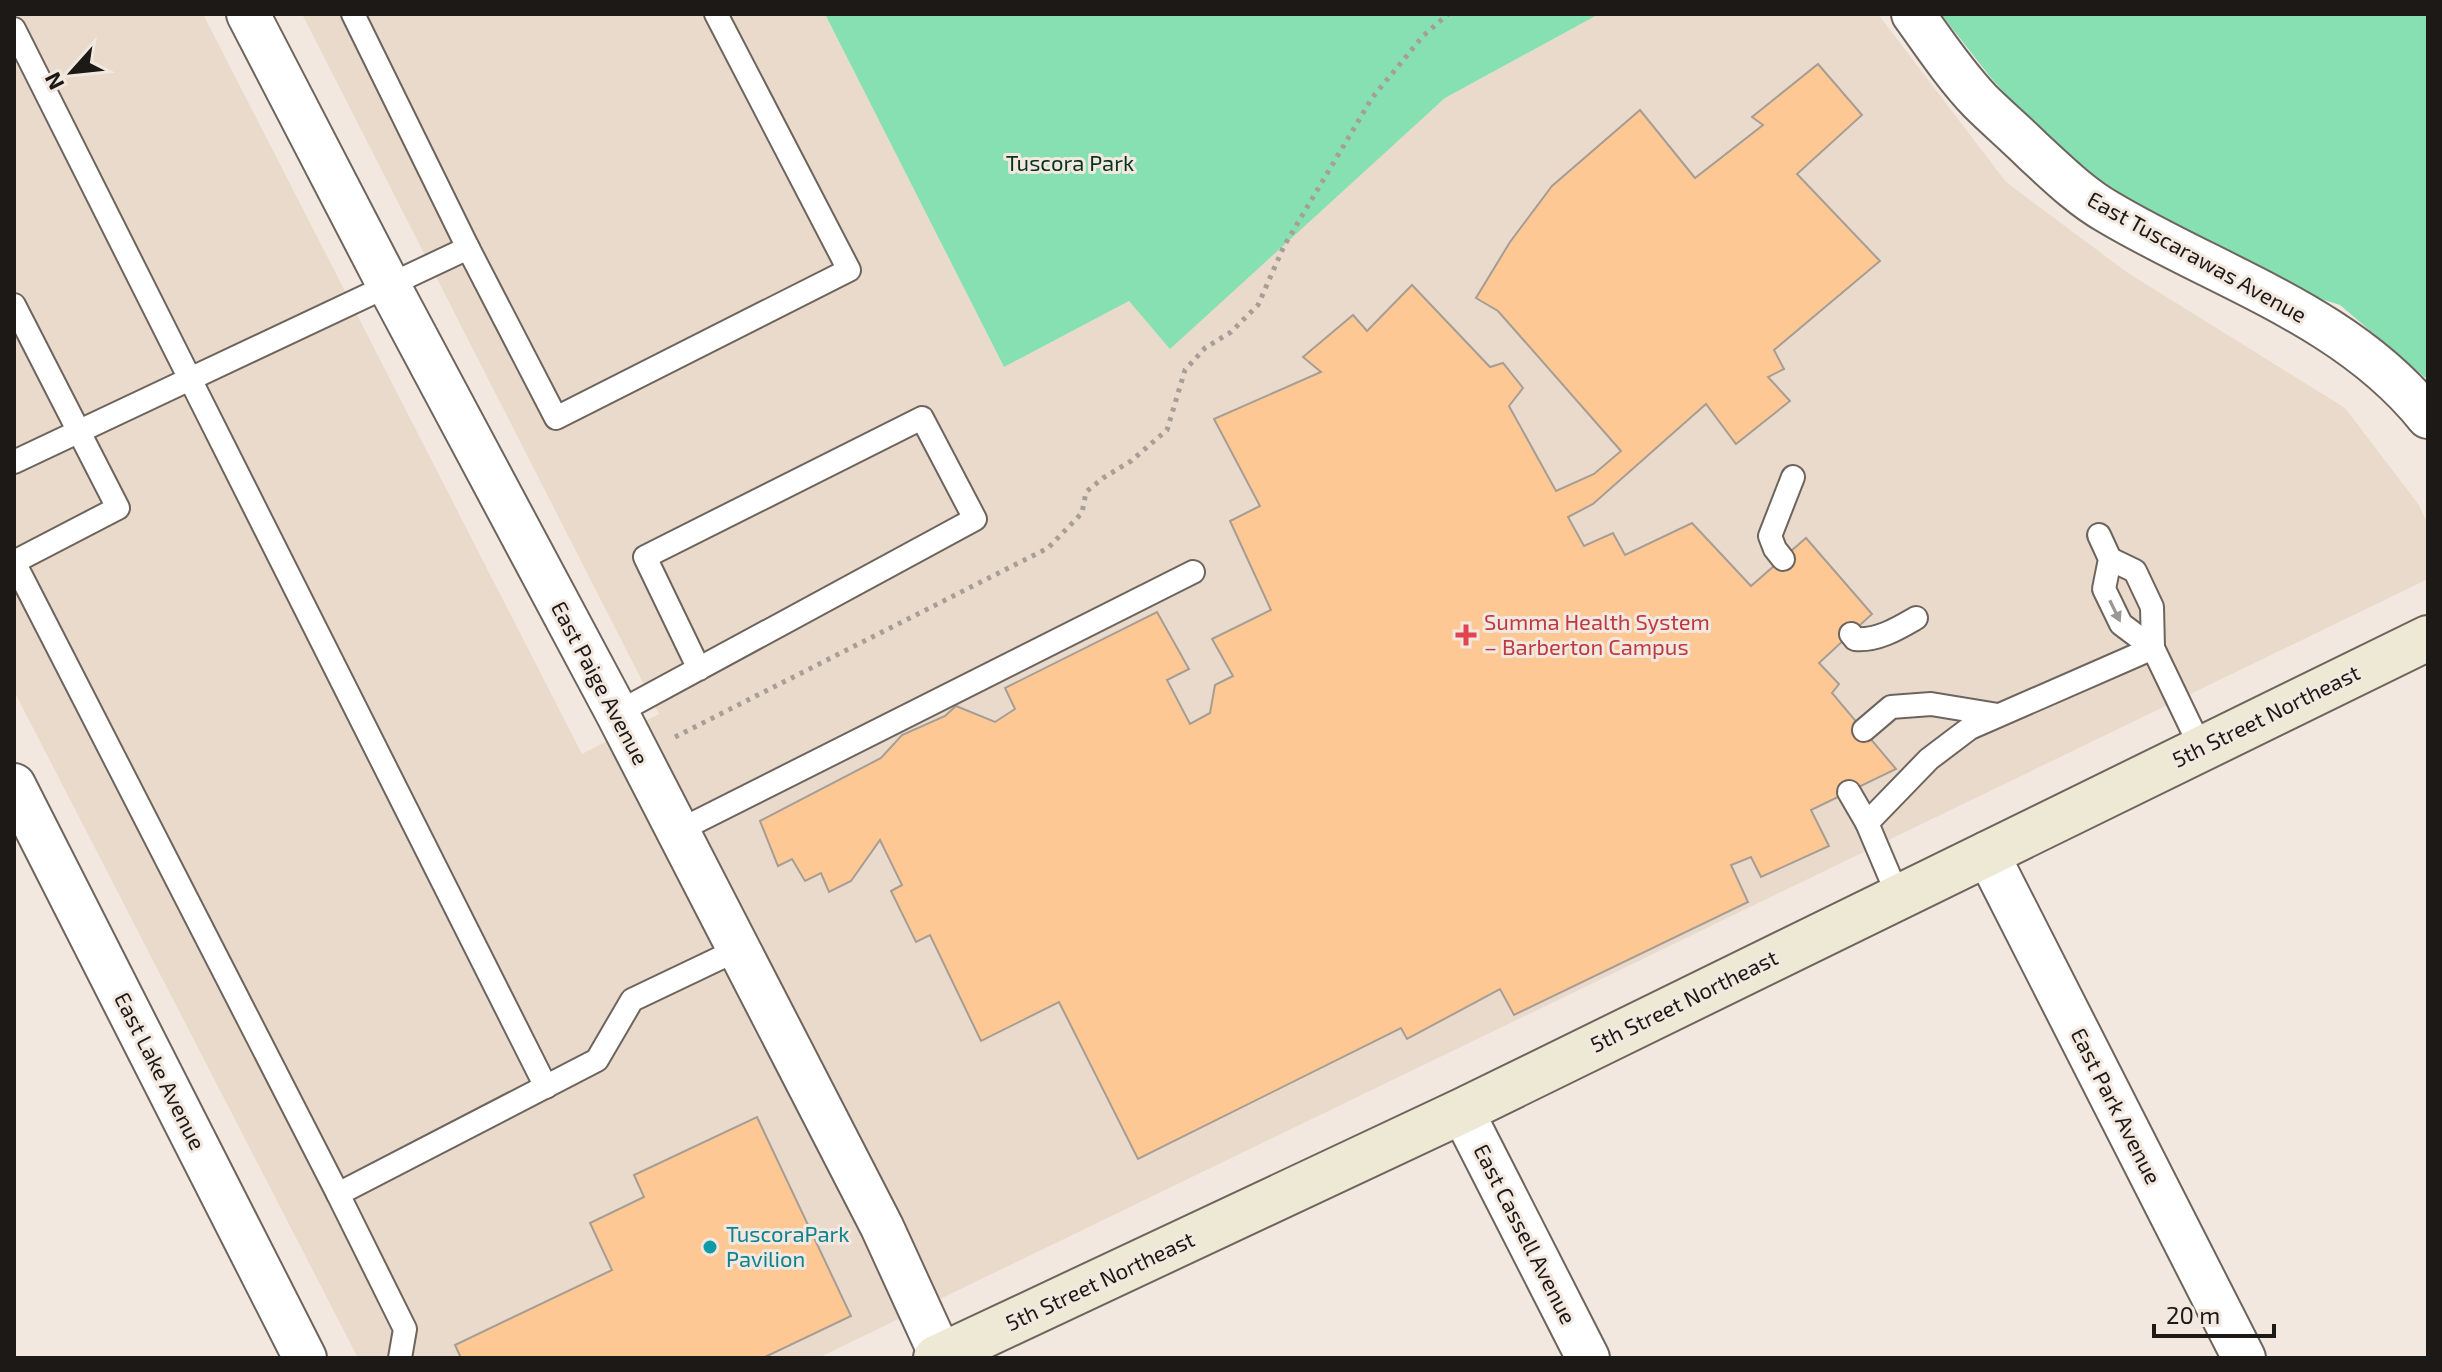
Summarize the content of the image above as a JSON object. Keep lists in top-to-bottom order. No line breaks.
{"streets":{"main road":["5th Street Northeast"],"street":["East Tuscarawas Avenue","East Paige Avenue","East Lake Avenue","East Park Avenue","East Cassell Avenue"]},"crossings":[["East Paige Avenue","5th Street Northeast"],["5th Street Northeast","East Park Avenue"],["5th Street Northeast","East Cassell Avenue"]],"parks":["Tuscora Park"],"places":{"health":["Summa Health System – Barberton Campus"],"other":["TuscoraPark Pavilion"]},"scale_bar":"20 m","north":"bottom left"}
